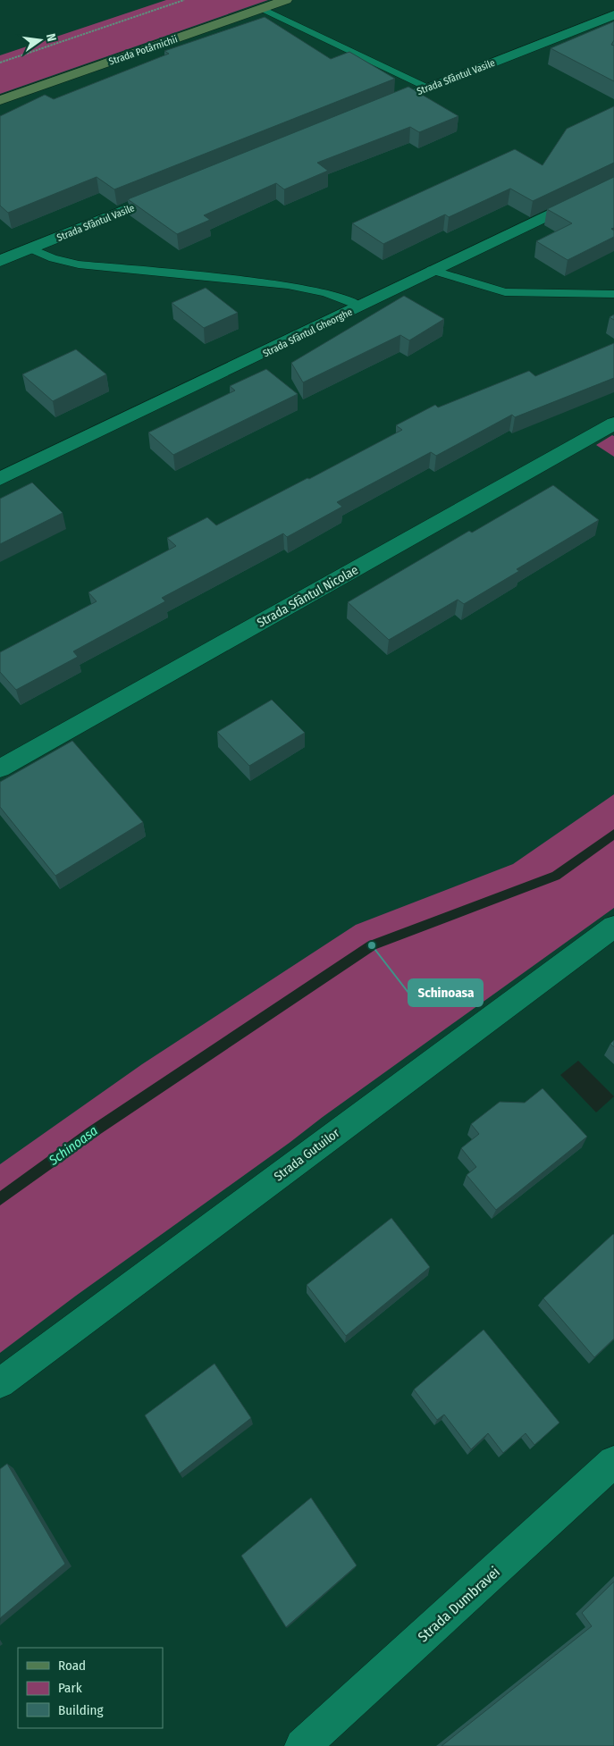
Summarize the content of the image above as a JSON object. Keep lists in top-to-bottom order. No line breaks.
{"streets":{"street":["Strada Potârnichii","Strada Sfântul Vasile","Strada Sfântul Gheorghe","Strada Sfântul Nicolae","Strada Gutuilor","Strada Dumbravei"]},"water":["Schinoasa"],"places":["Schinoasa"],"legend":["Road","Park","Building"],"north":"right"}
